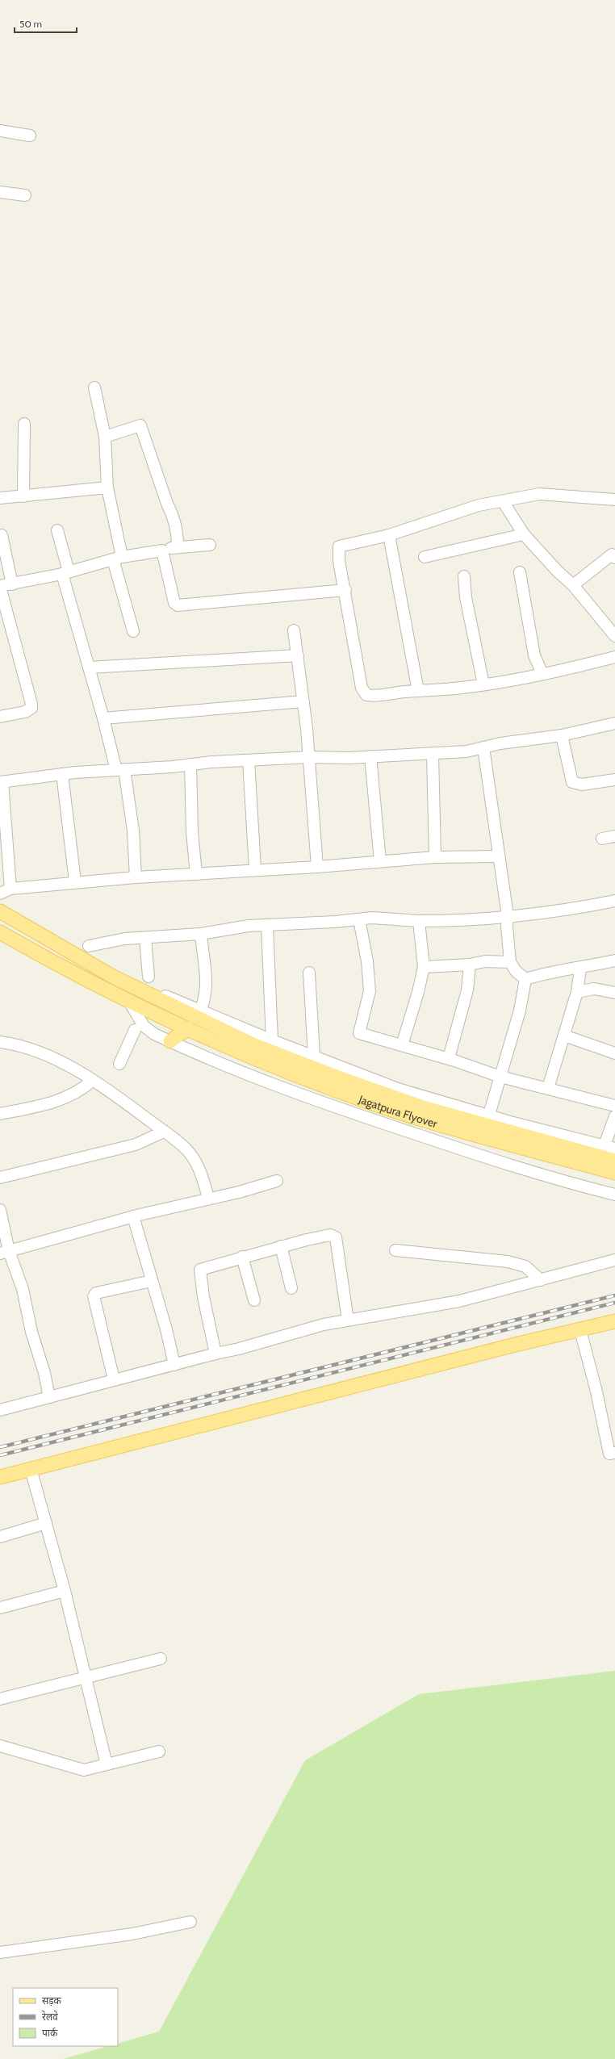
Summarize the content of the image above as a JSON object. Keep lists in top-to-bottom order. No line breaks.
{"streets":{"main road":["Jagatpura Flyover"]},"legend":["सड़क","रेलवे","पार्क"],"scale_bar":"50 m"}
